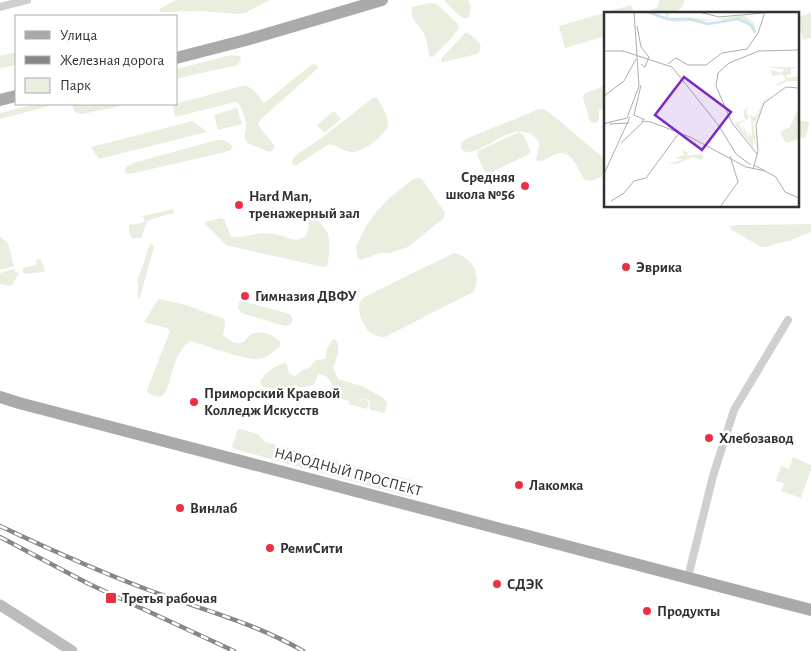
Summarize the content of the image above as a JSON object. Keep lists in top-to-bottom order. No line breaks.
{"streets":{"main road":["НАРОДНЫЙ ПРОСПЕКТ"]},"places":{"other":["Средняя школа №56","Hard Man, тренажерный зал","Эврика","Гимназия ДВФУ","Приморский Краевой Колледж Искусств","Хлебозавод","Лакомка","Винлаб","РемиСити","СДЭК","Продукты"],"transit":["Третья рабочая"]},"legend":["Улица","Железная дорога","Парк"]}
